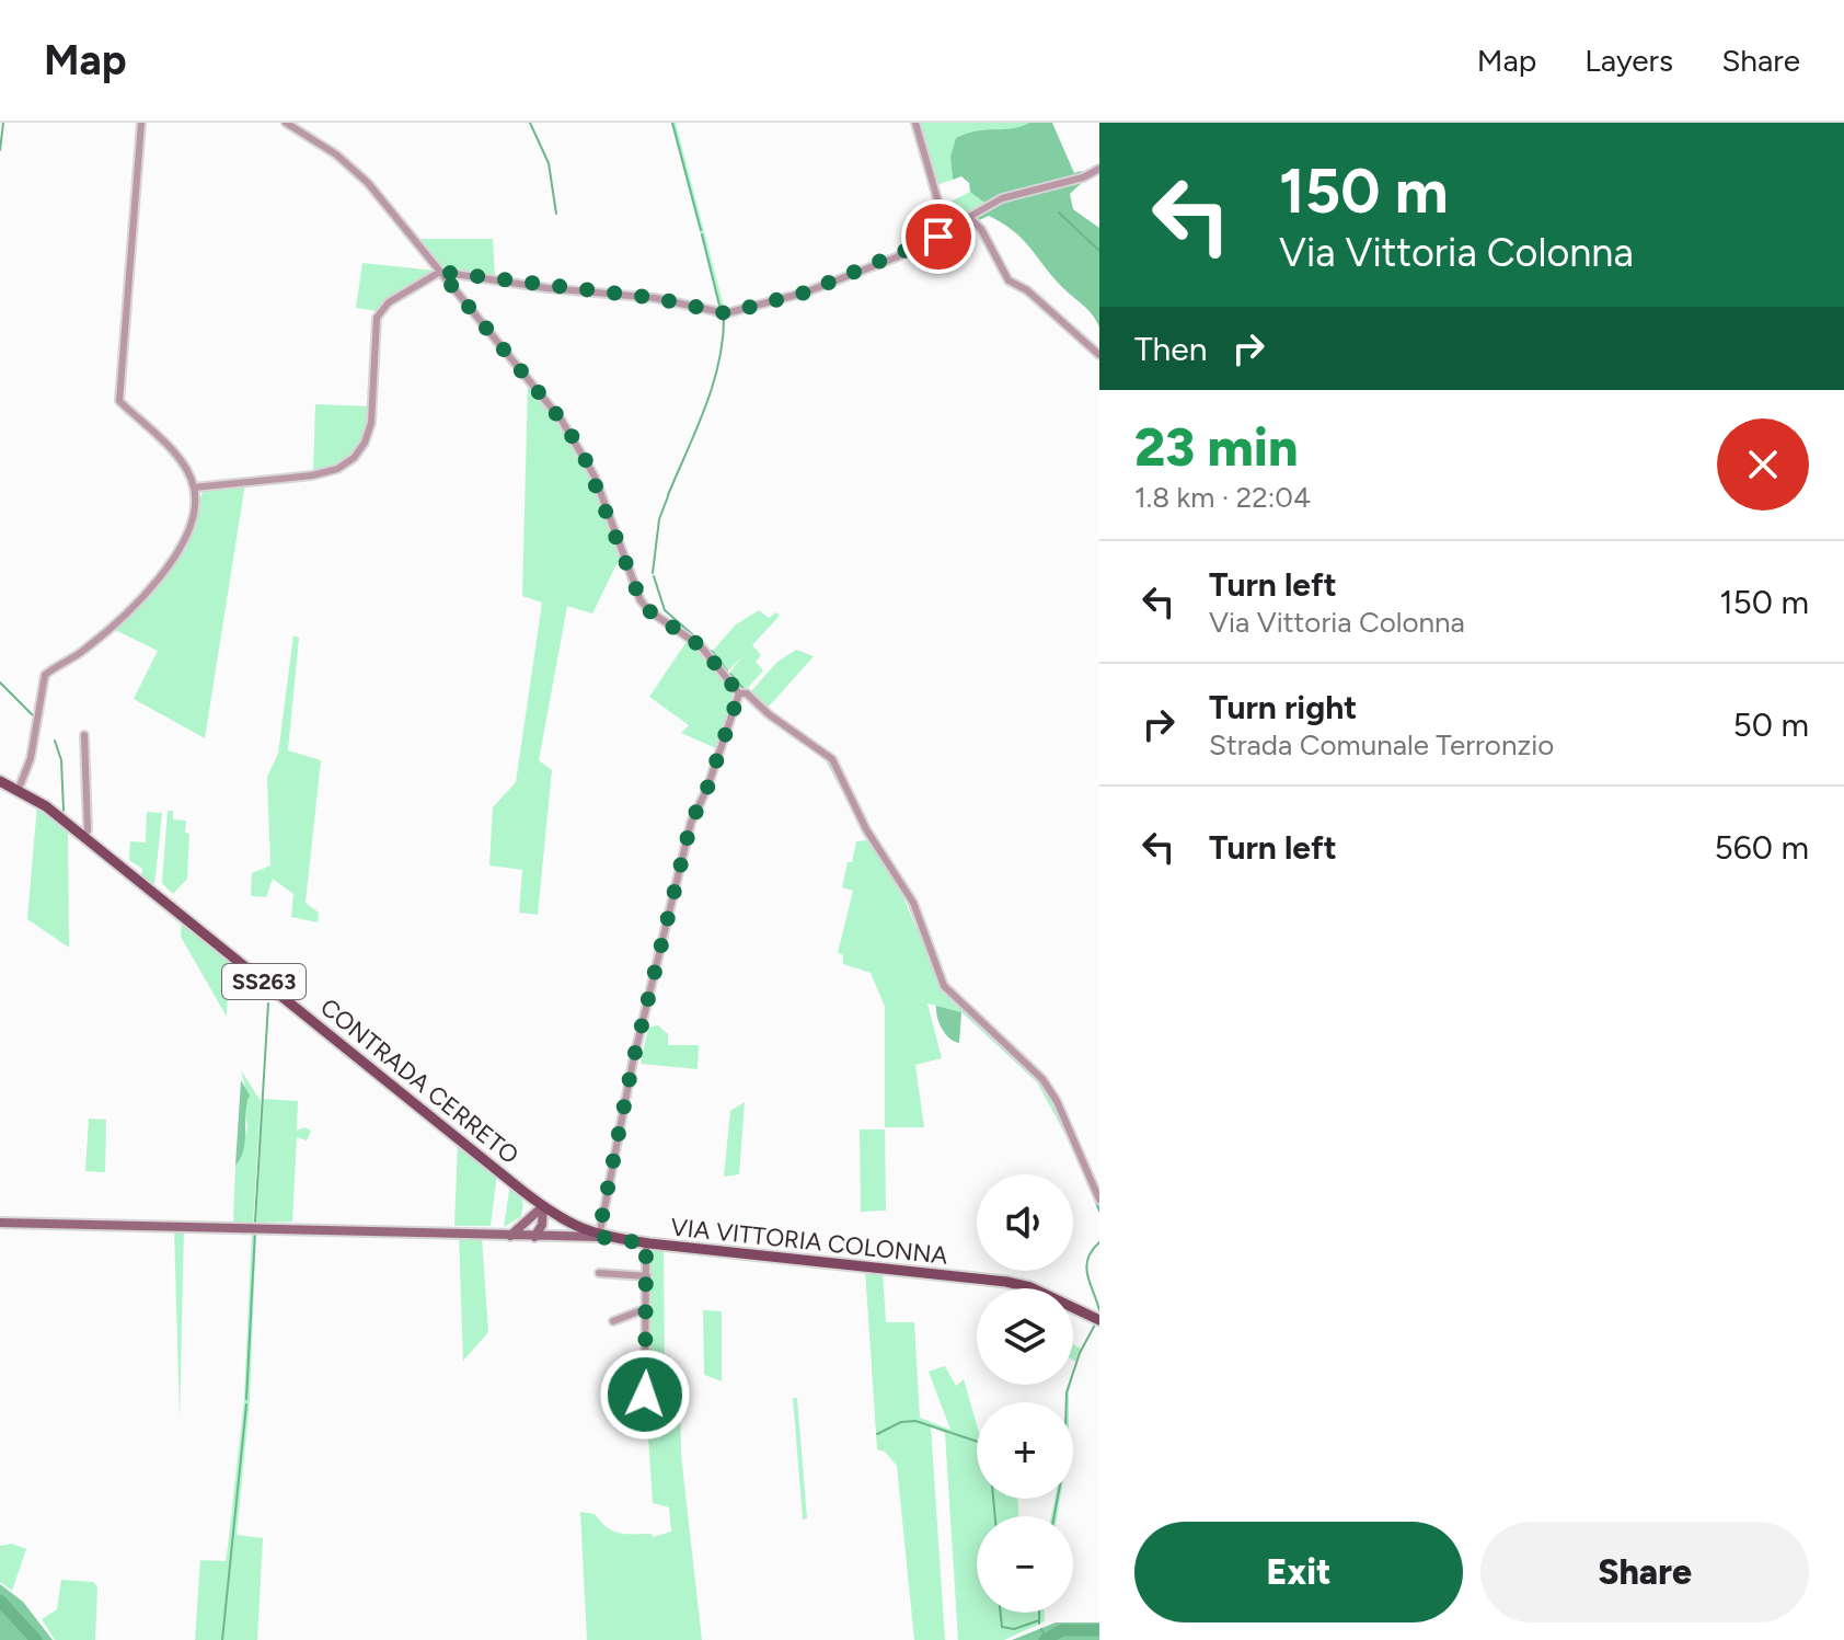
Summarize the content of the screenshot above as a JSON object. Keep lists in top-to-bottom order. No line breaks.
{"streets":{"main road":["SS263","CONTRADA CERRETO","VIA VITTORIA COLONNA"]},"crossings":[["CONTRADA CERRETO","VIA VITTORIA COLONNA"]],"page":{"header":"Map","nav":["Map","Layers","Share"],"turn":["150 m","Via Vittoria Colonna"],"then":"Then","heading":["23 min","1.8 km · 22:04"],"list":[{"name":"Turn left","note":"Via Vittoria Colonna","value":"150 m"},{"name":"Turn right","note":"Strada Comunale Terronzio","value":"50 m"},{"name":"Turn left","value":"560 m"}],"map_buttons":["+","−"],"buttons":["Exit","Share"]}}
